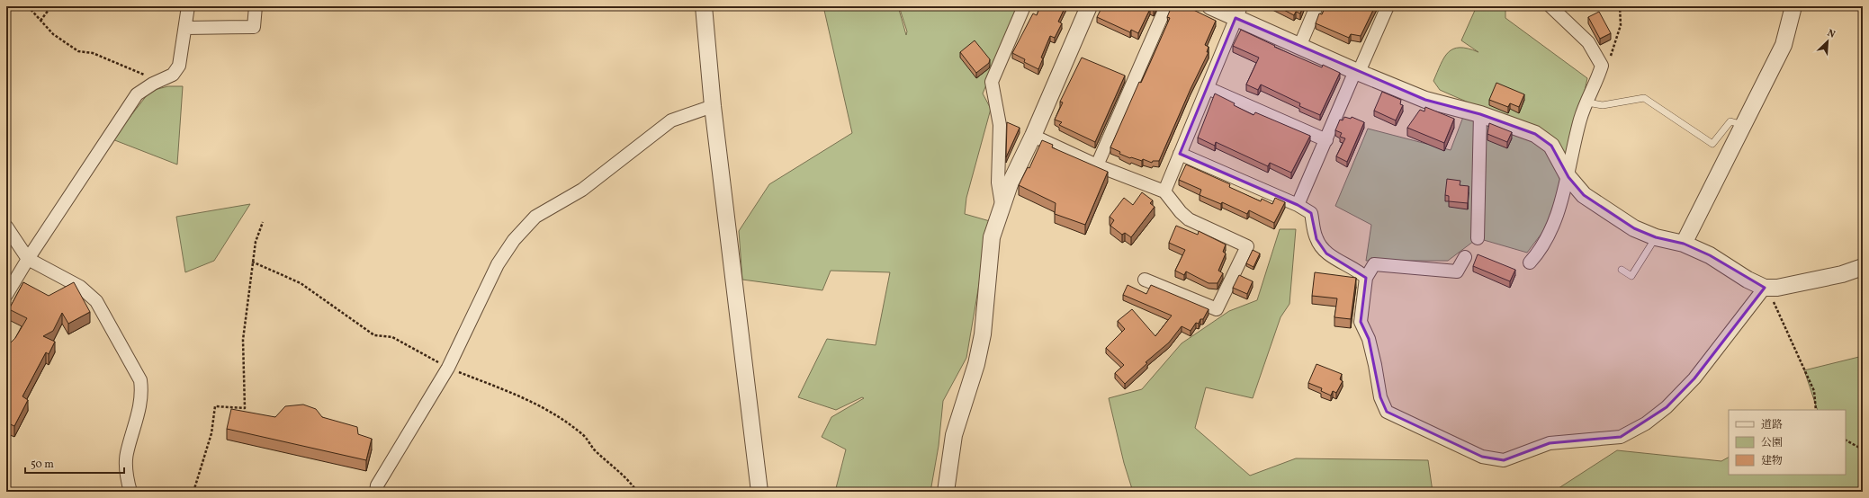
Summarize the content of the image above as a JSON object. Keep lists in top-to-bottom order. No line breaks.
{"legend":["道路","公園","建物"],"scale_bar":"50 m","north":"top right"}
